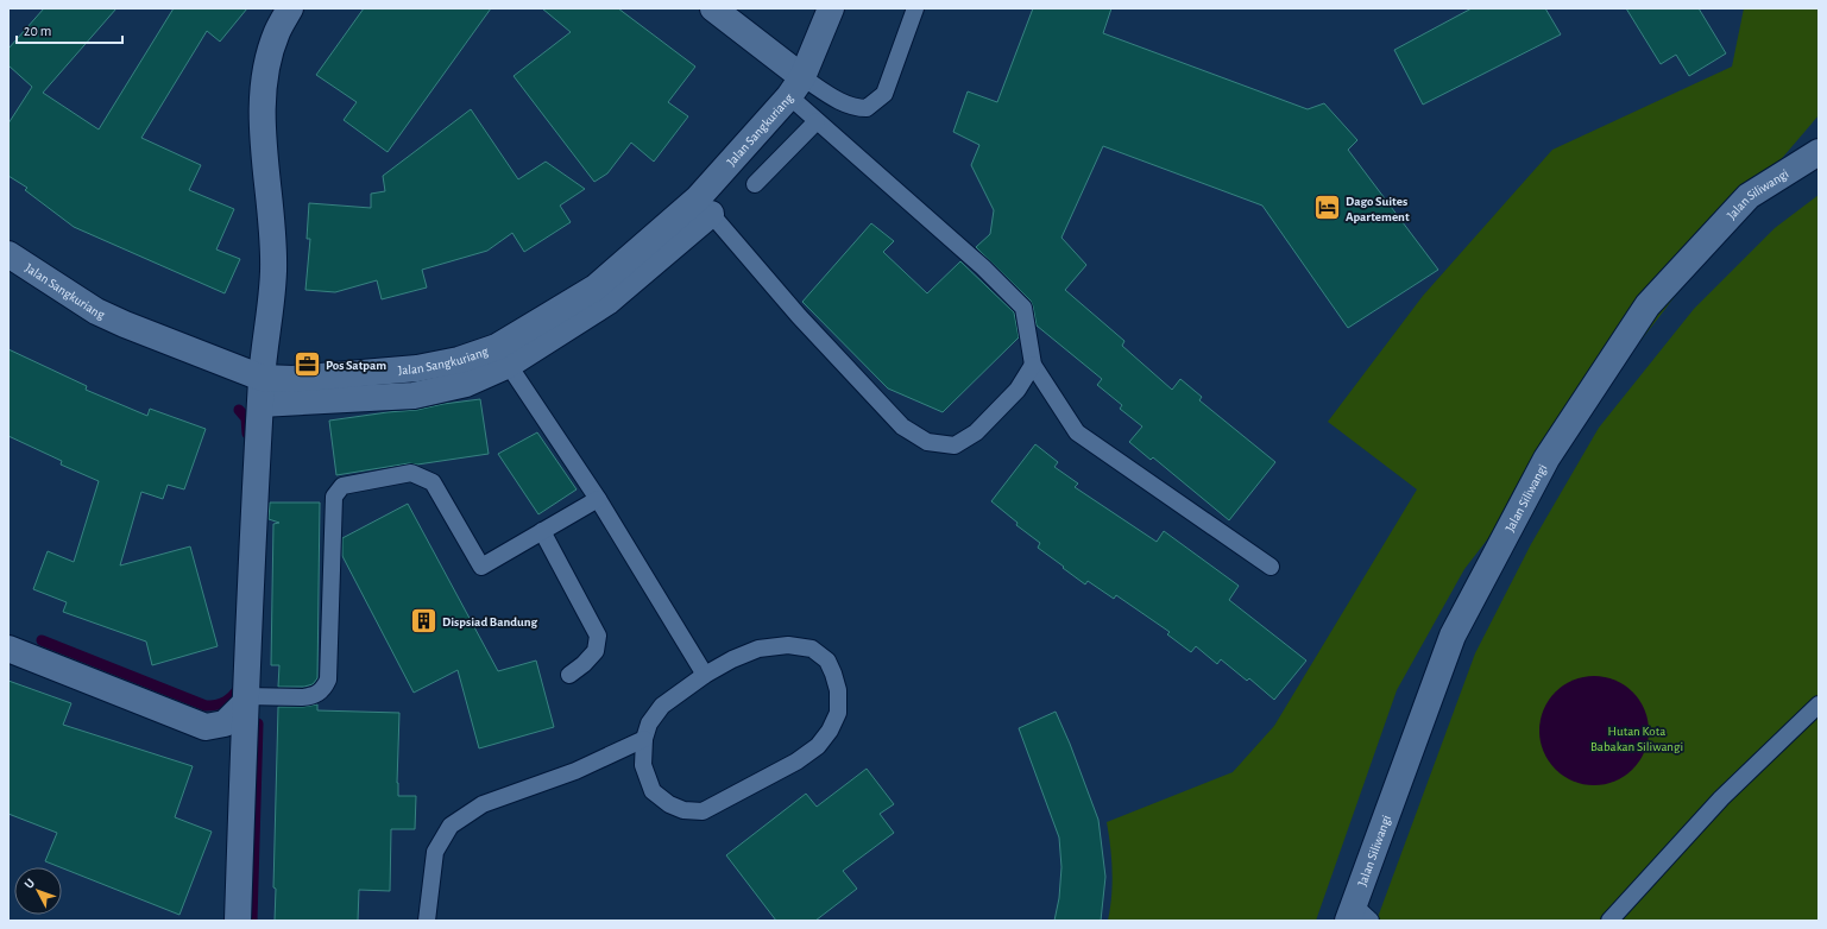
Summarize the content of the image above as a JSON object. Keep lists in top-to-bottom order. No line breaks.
{"streets":{"street":["Jalan Sangkuriang","Jalan Siliwangi"]},"parks":["Hutan Kota Babakan Siliwangi"],"places":{"hotel":["Dago Suites Apartement"],"office":["Pos Satpam"],"building":["Dispsiad Bandung"]},"scale_bar":"20 m","north":"top left"}
